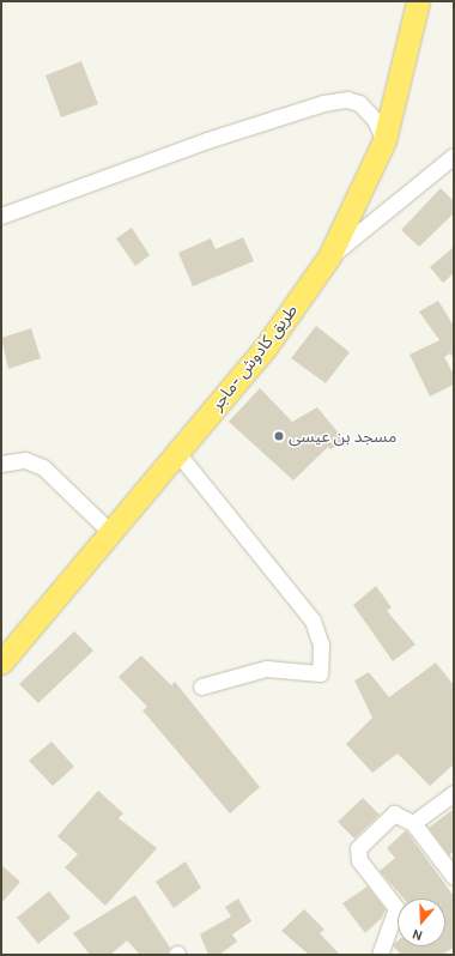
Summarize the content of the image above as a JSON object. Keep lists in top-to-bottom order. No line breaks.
{"streets":{"highway":["طريق كادوش -ماجر"]},"places":["مسجد بن عيسى"],"north":"bottom"}
